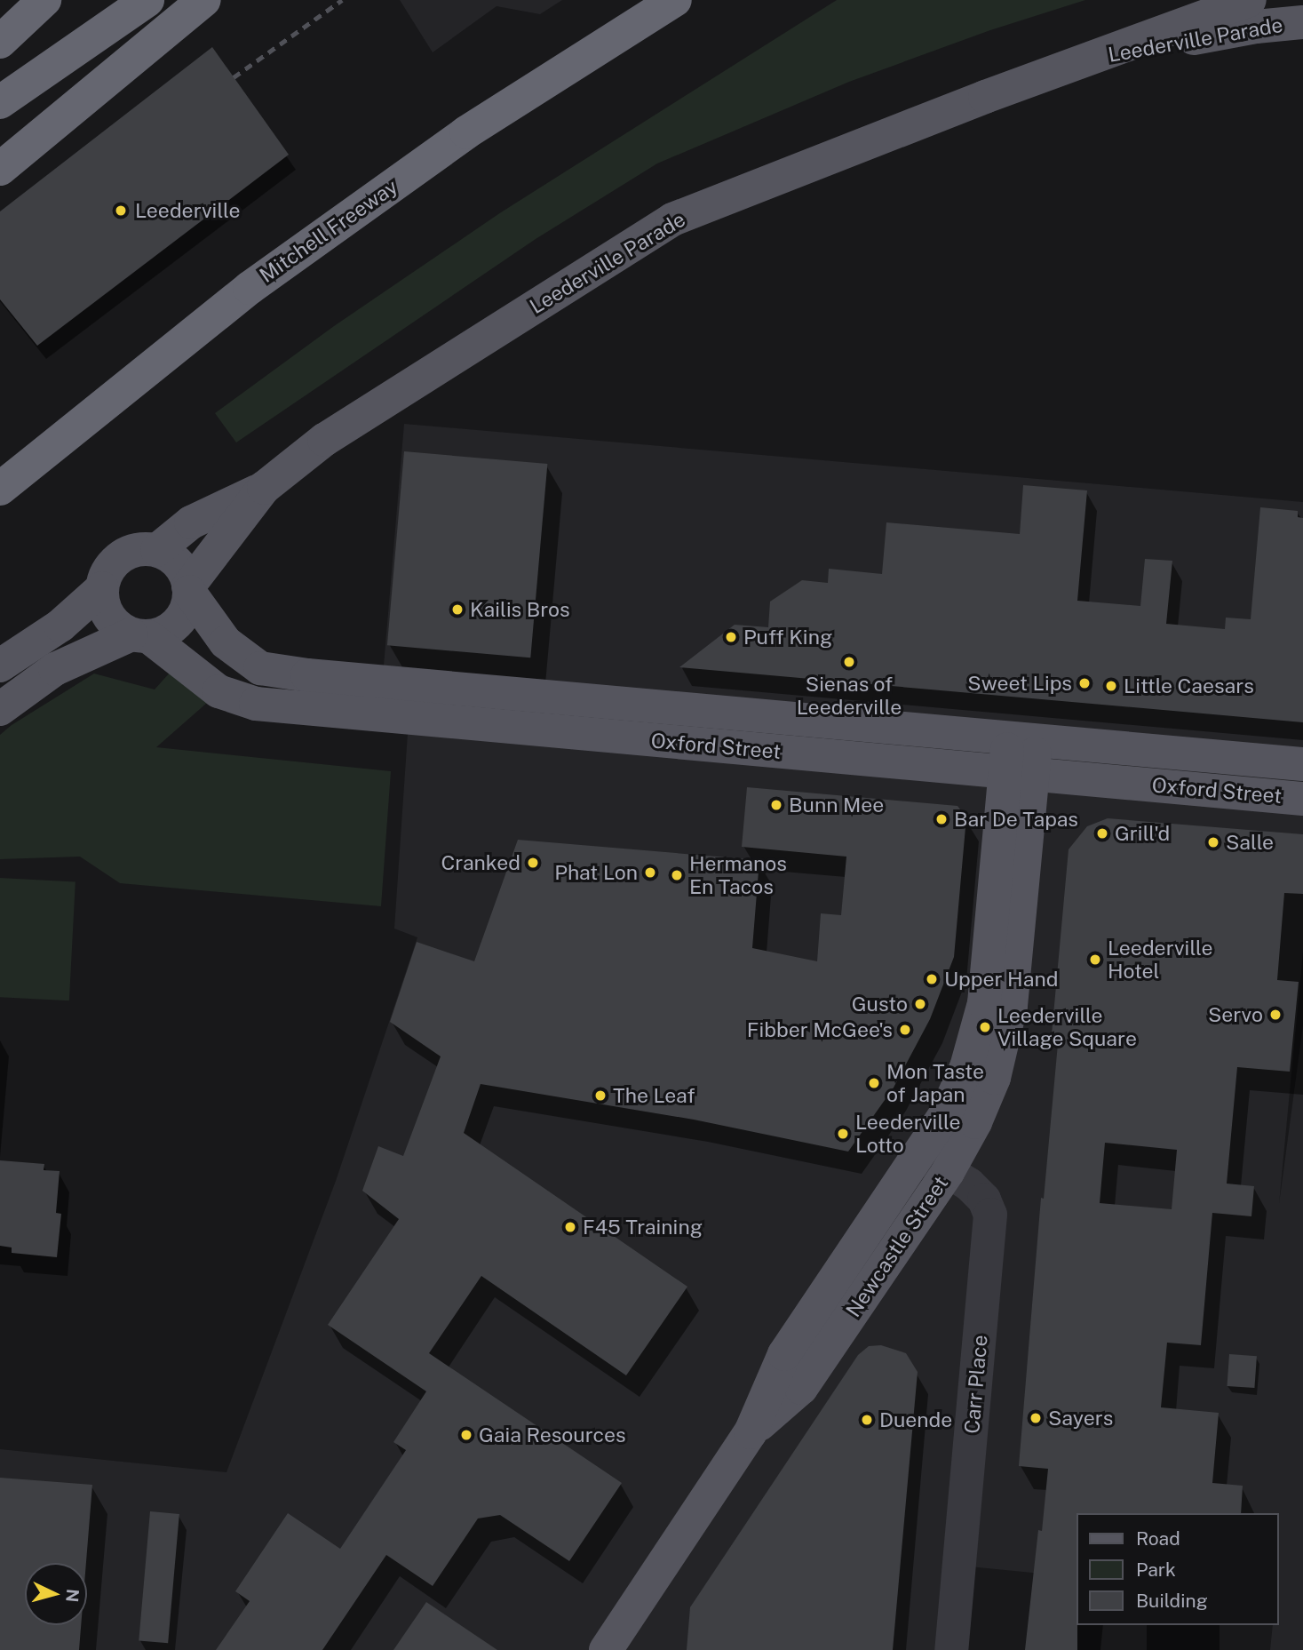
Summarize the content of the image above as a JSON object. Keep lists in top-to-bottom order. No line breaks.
{"streets":{"highway":["Mitchell Freeway"],"main road":["Leederville Parade","Oxford Street","Newcastle Street"],"street":["Carr Place"]},"crossings":[["Leederville Parade","Oxford Street"],["Oxford Street","Newcastle Street"],["Newcastle Street","Carr Place"]],"places":["Leederville","Kailis Bros","Puff King","Sienas of Leederville","Sweet Lips","Little Caesars","Bunn Mee","Bar De Tapas","Grill'd","Salle","Cranked","Phat Lon","Hermanos En Tacos","Leederville Hotel","Upper Hand","Gusto","Servo","Leederville Village Square","Fibber McGee's","Mon Taste of Japan","The Leaf","Leederville Lotto","F45 Training","Sayers","Duende","Gaia Resources"],"legend":["Road","Park","Building"],"north":"right"}
